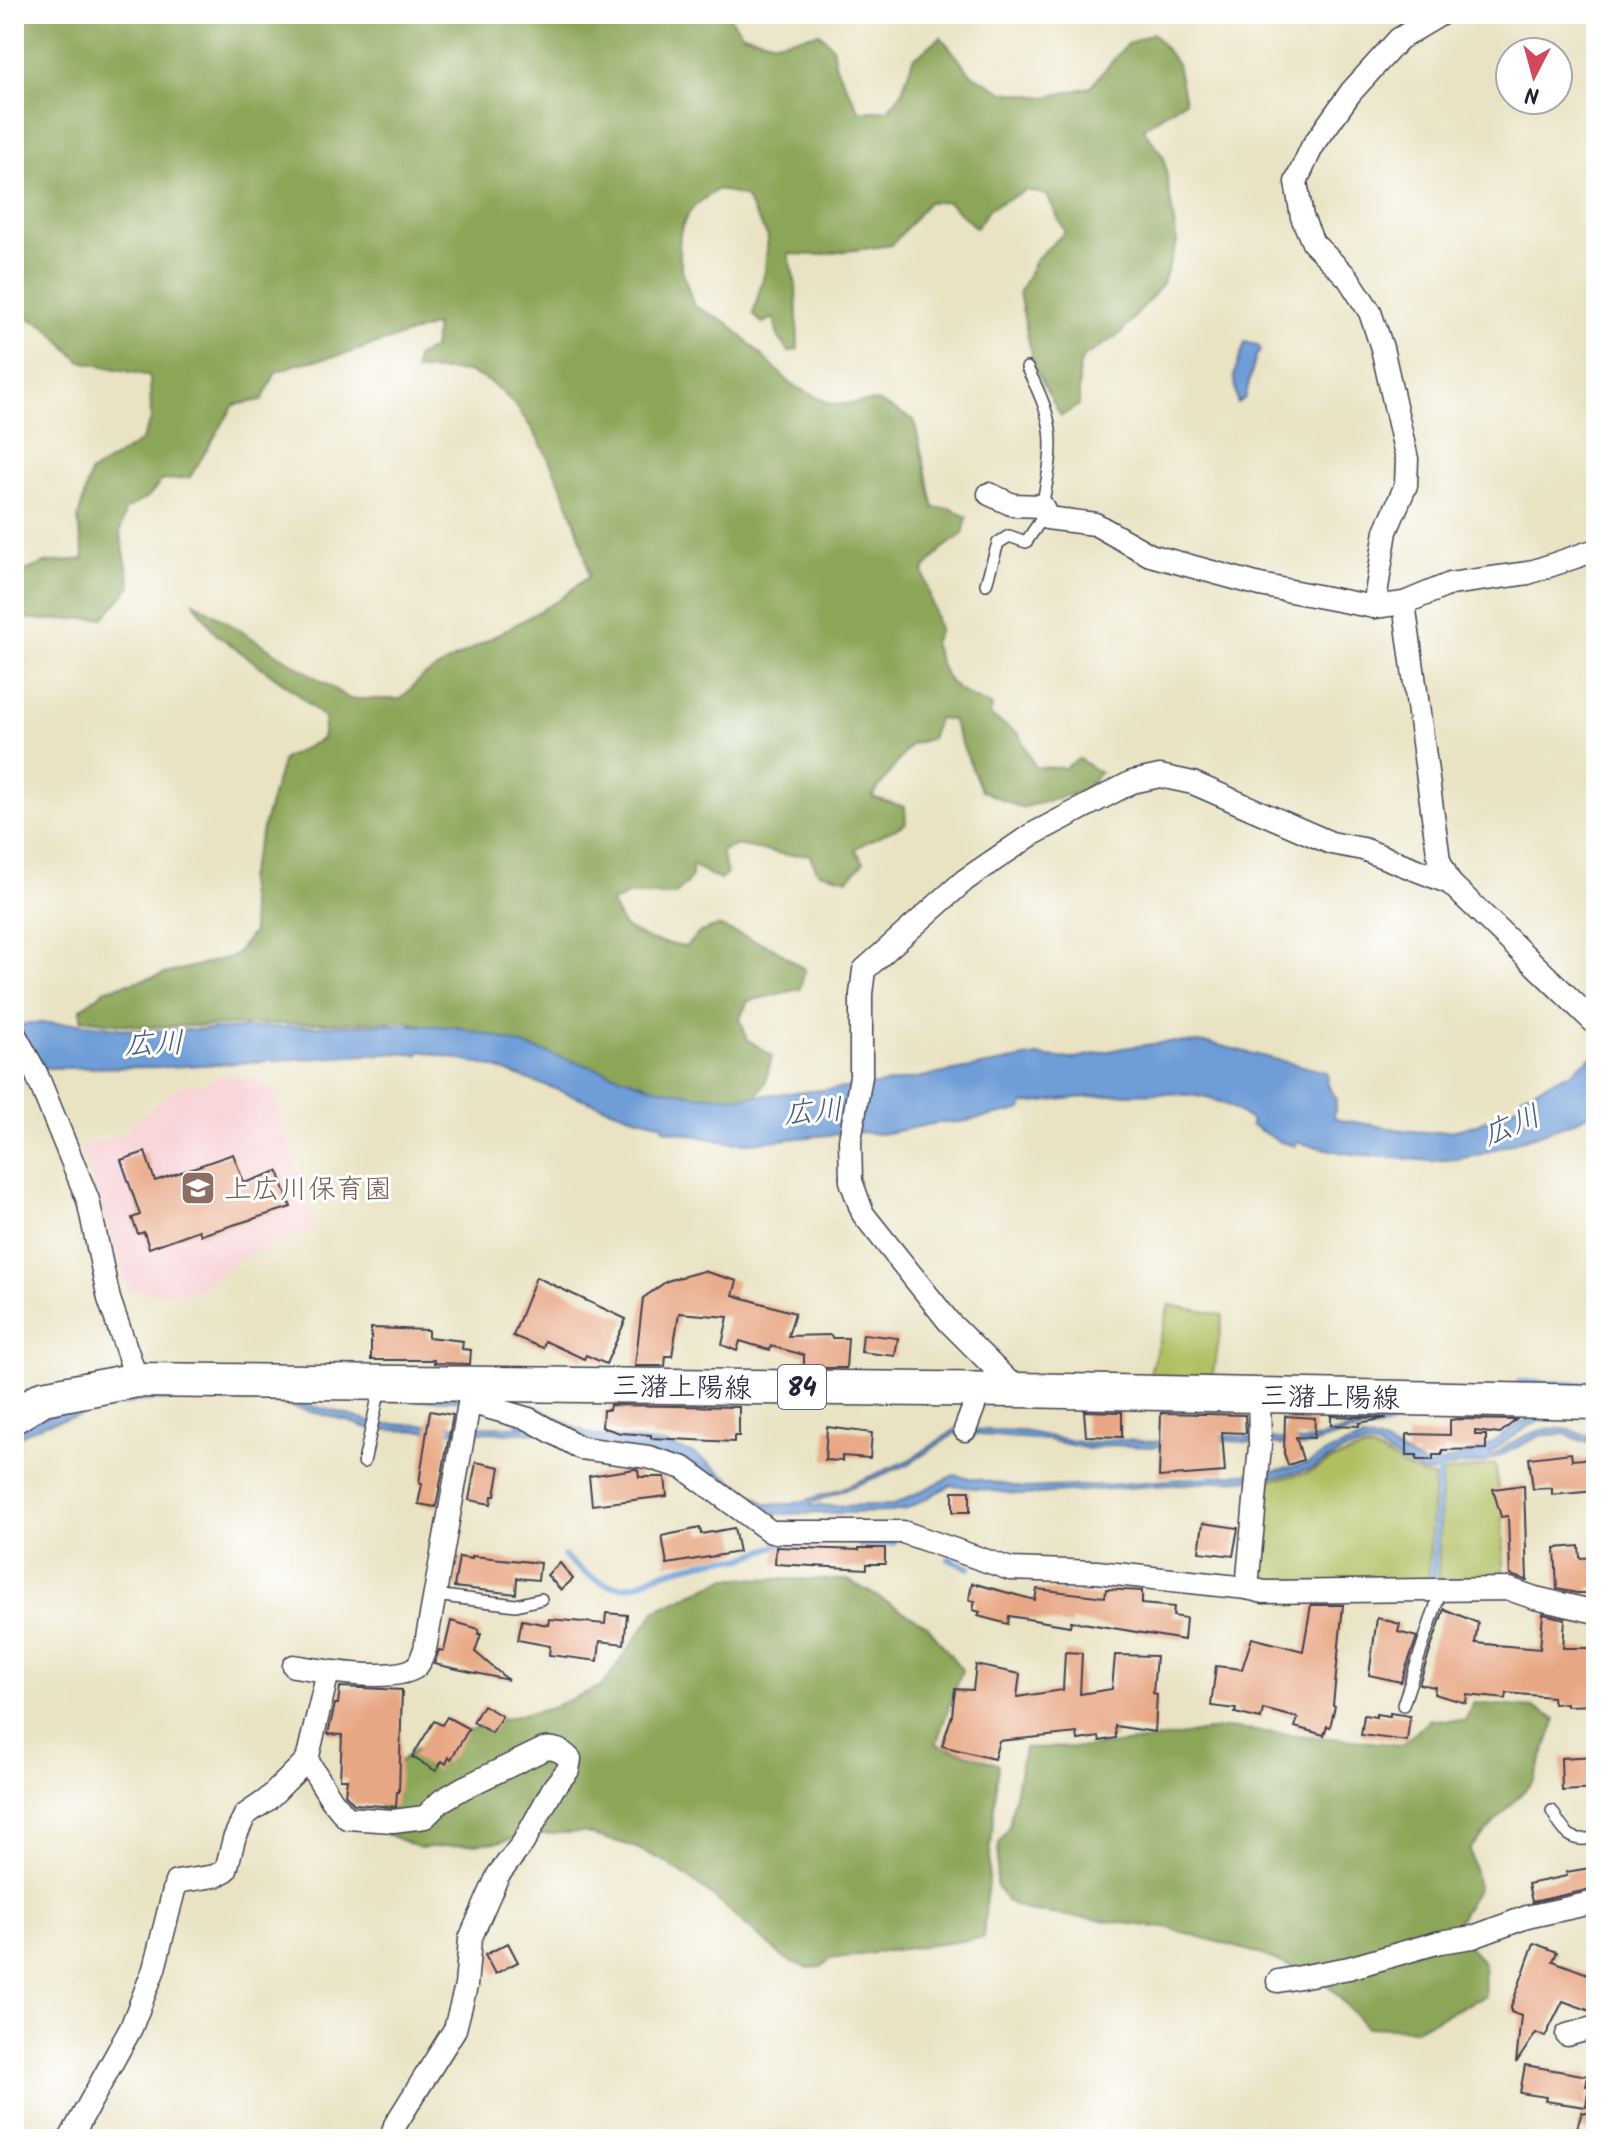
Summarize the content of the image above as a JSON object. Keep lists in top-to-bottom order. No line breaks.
{"streets":{"main road":["三潴上陽線","84"]},"water":["広川"],"places":{"school or university":["上広川保育園"]},"north":"bottom"}
